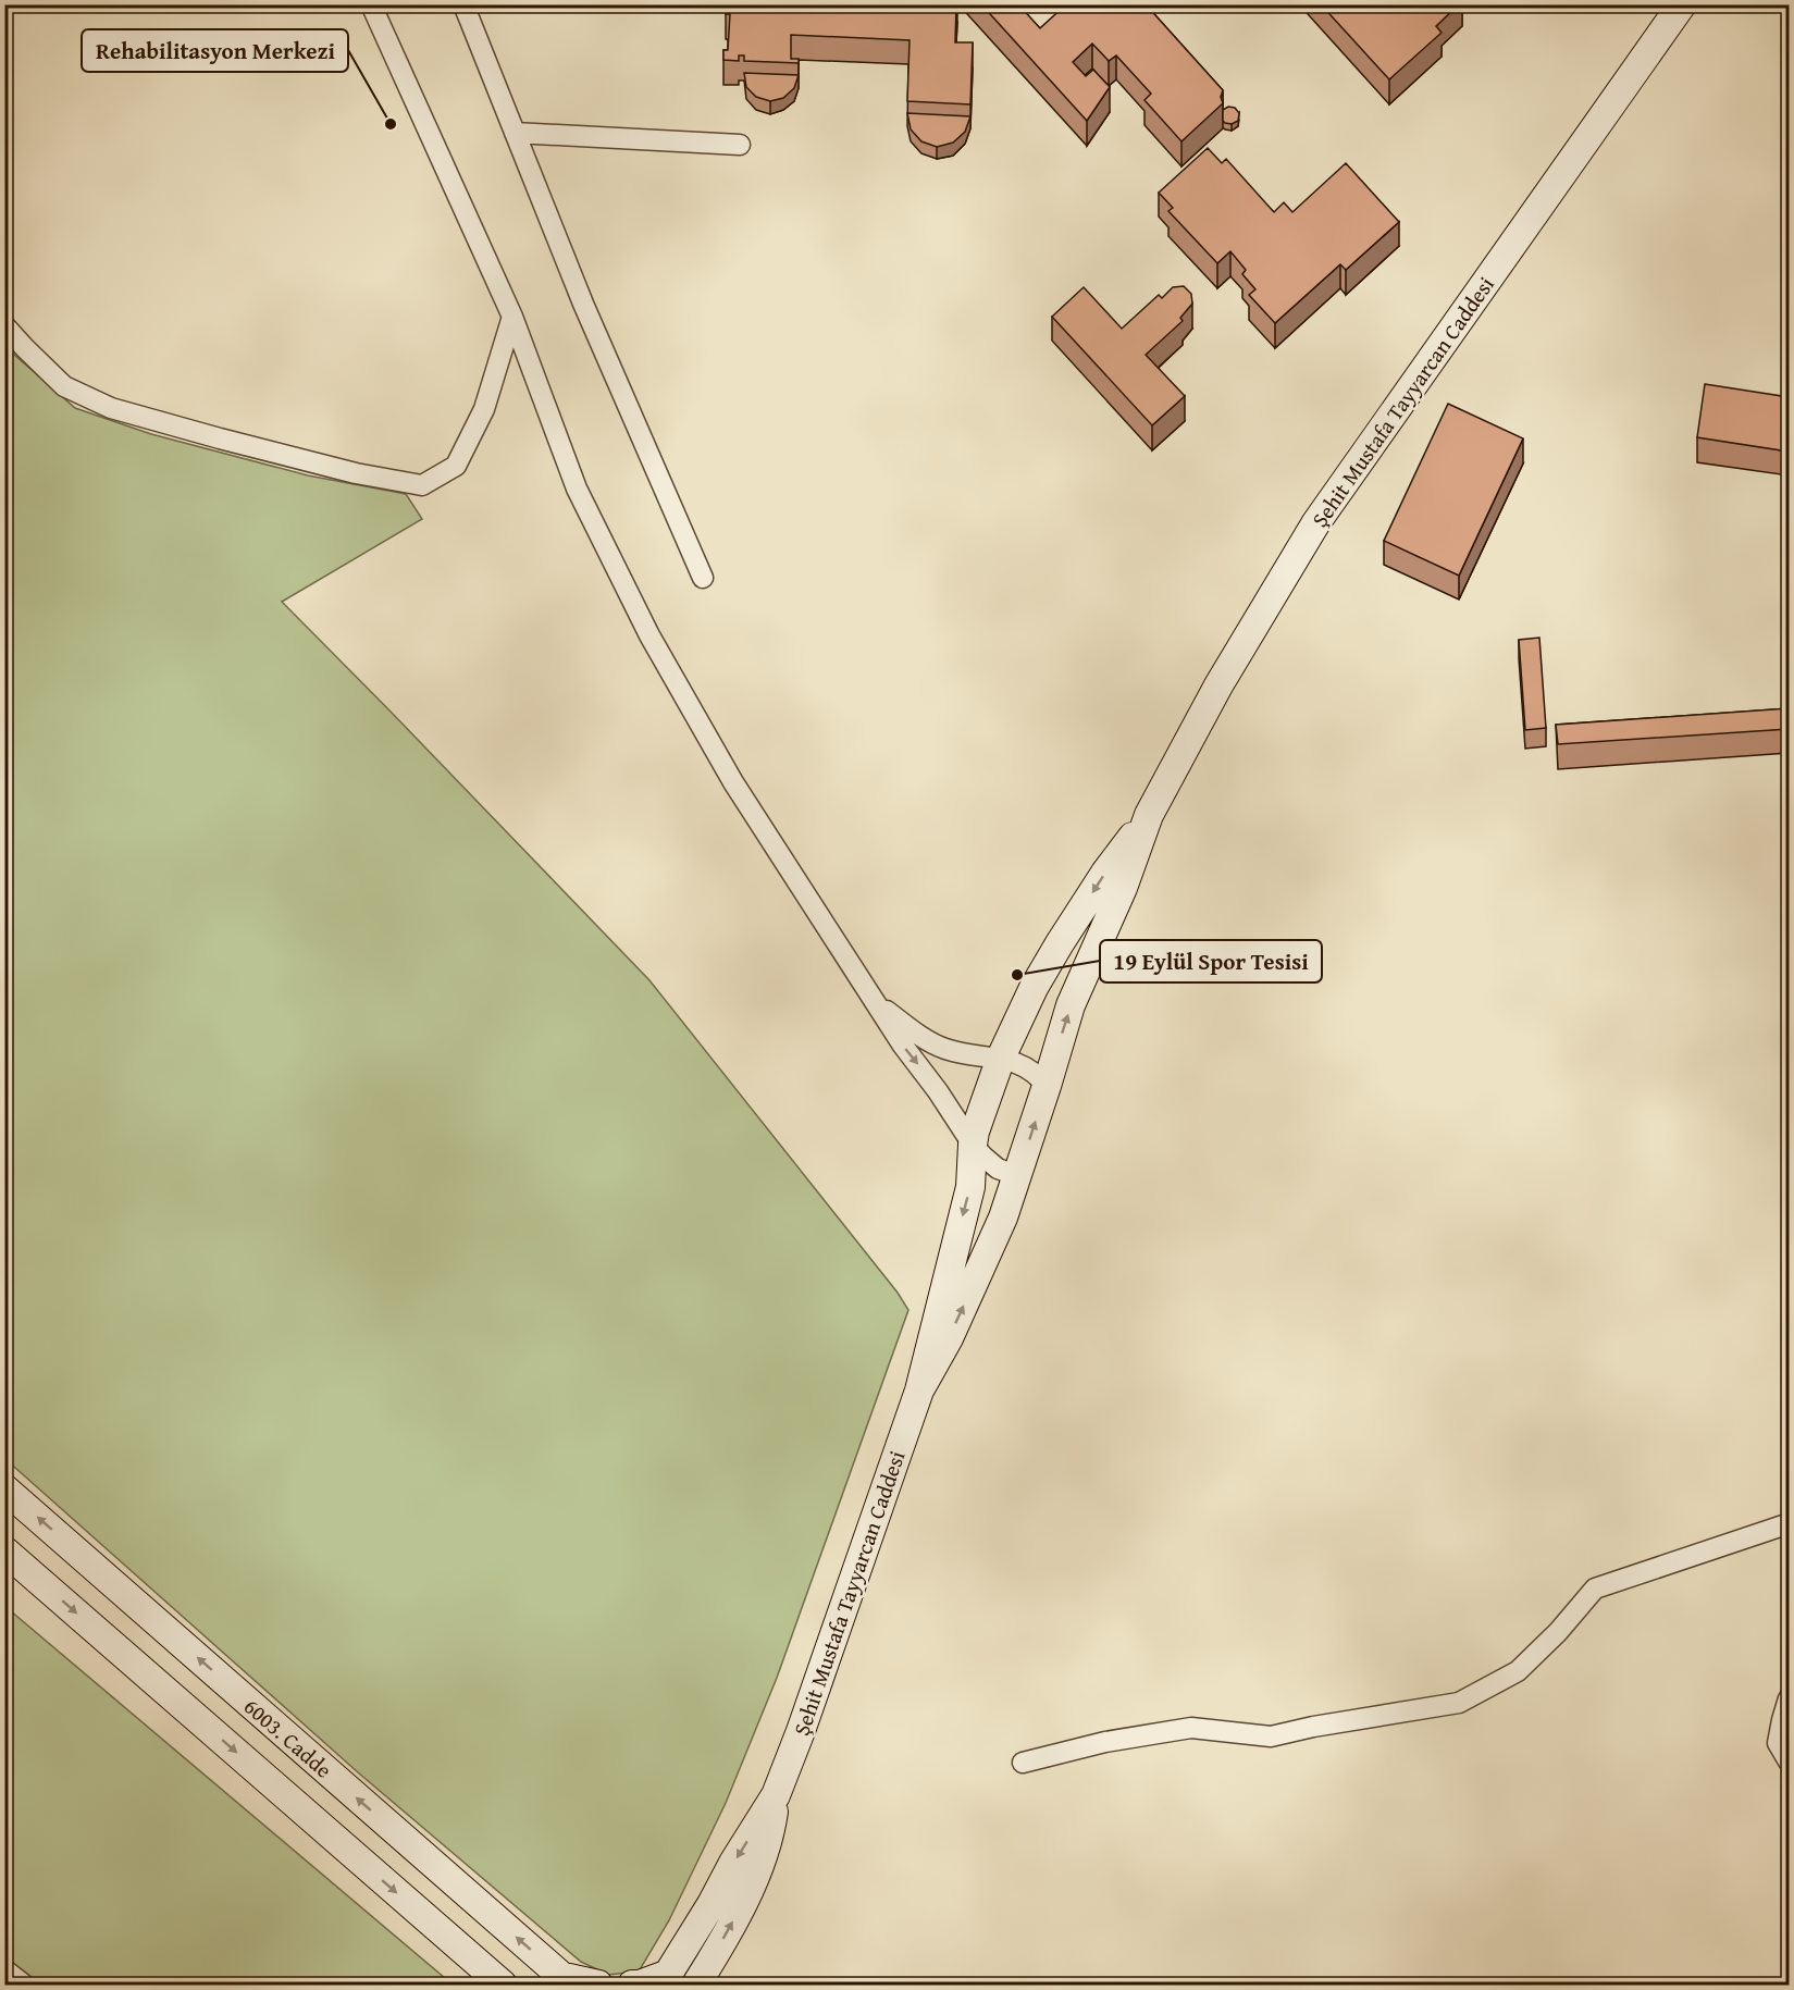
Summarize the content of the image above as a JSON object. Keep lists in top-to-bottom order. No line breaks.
{"streets":{"main road":["Şehit Mustafa Tayyarcan Caddesi","6003. Cadde"]},"places":["Rehabilitasyon Merkezi","19 Eylül Spor Tesisi"]}
